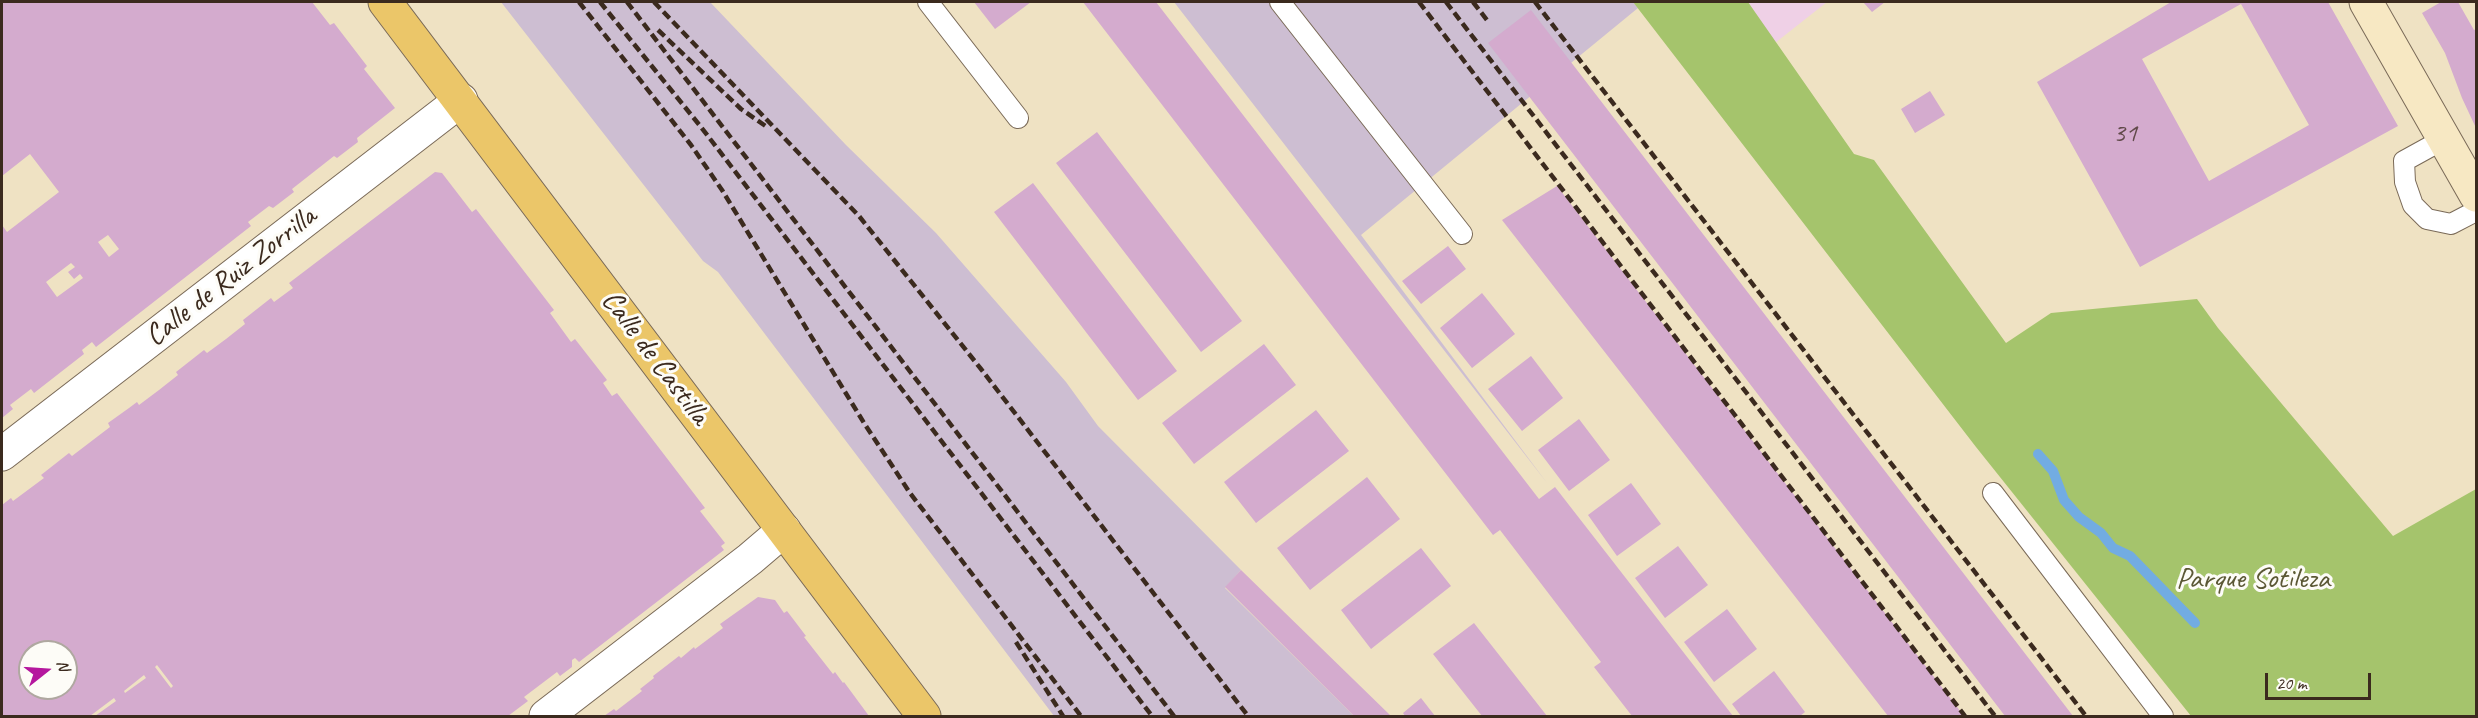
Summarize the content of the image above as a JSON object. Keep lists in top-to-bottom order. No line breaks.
{"streets":{"main road":["Calle de Castilla"],"street":["Calle de Ruiz Zorrilla"]},"crossings":[["Calle de Ruiz Zorrilla","Calle de Castilla"]],"parks":["Parque Sotileza"],"house_numbers":["31"],"scale_bar":"20 m","north":"right"}
